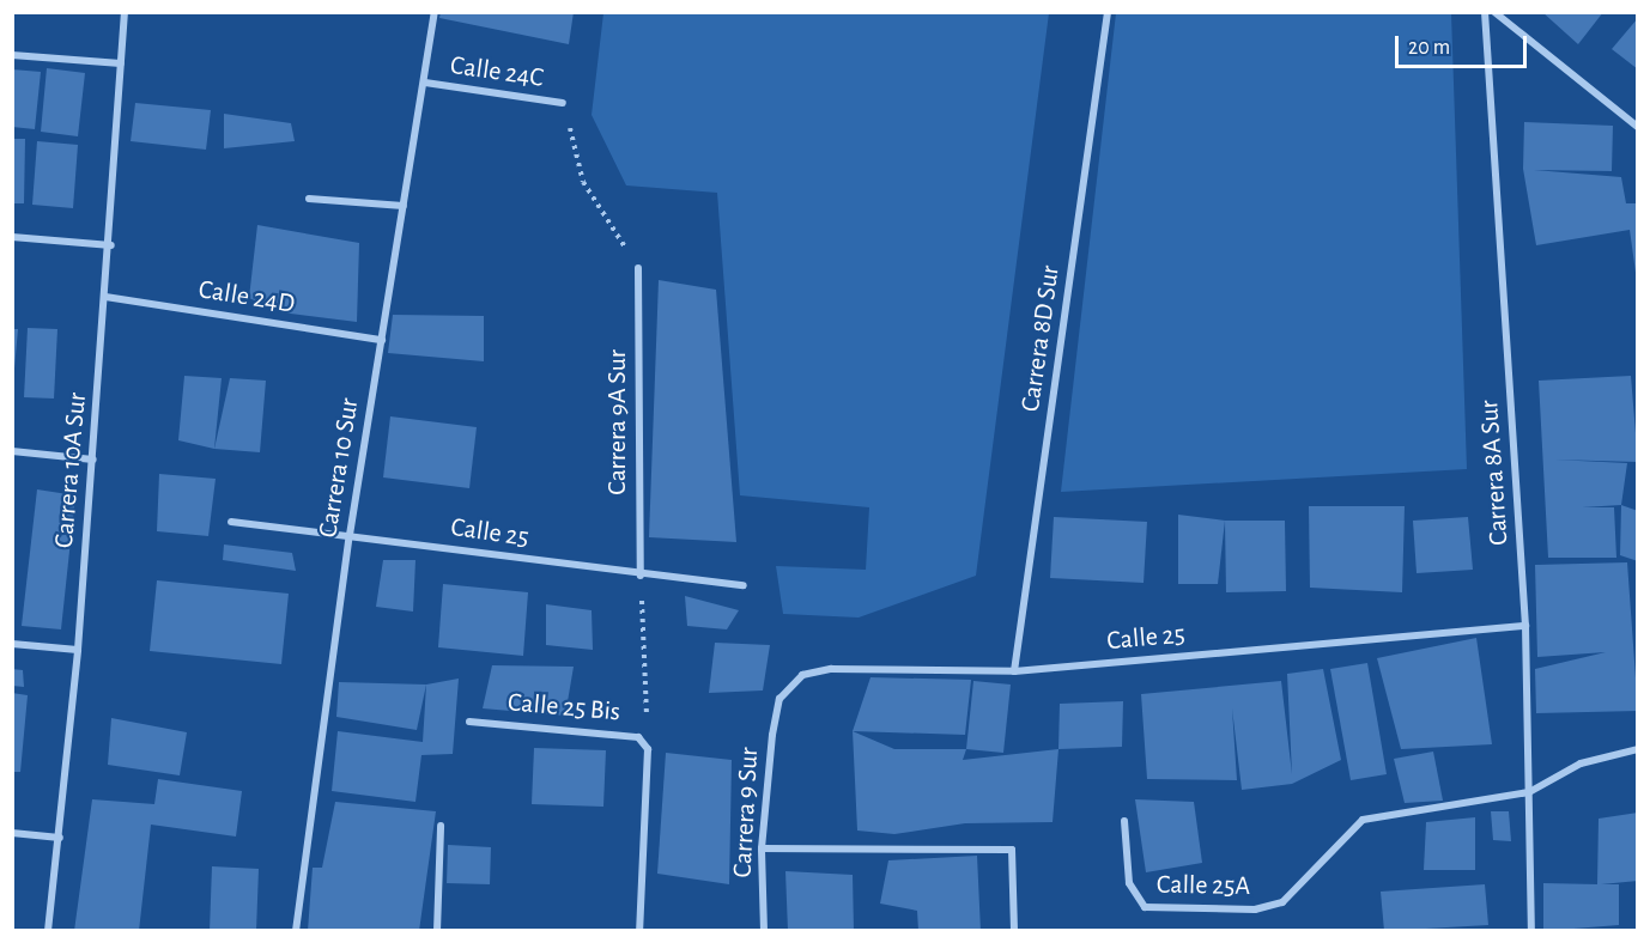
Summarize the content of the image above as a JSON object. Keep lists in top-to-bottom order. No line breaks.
{"streets":{"street":["Calle 24C","Calle 24D","Carrera 8D Sur","Carrera 9A Sur","Carrera 10 Sur","Carrera 10A Sur","Carrera 8A Sur","Calle 25","Calle 25 Bis","Carrera 9 Sur","Calle 25A"]},"crossings":[["Calle 24C","Carrera 10 Sur"],["Calle 24D","Carrera 10 Sur"],["Calle 24D","Carrera 10A Sur"],["Carrera 8D Sur","Calle 25"],["Carrera 9A Sur","Calle 25"],["Carrera 10 Sur","Calle 25"],["Carrera 8A Sur","Calle 25"],["Carrera 8A Sur","Calle 25A"],["Calle 25","Carrera 9 Sur"]],"scale_bar":"20 m"}
